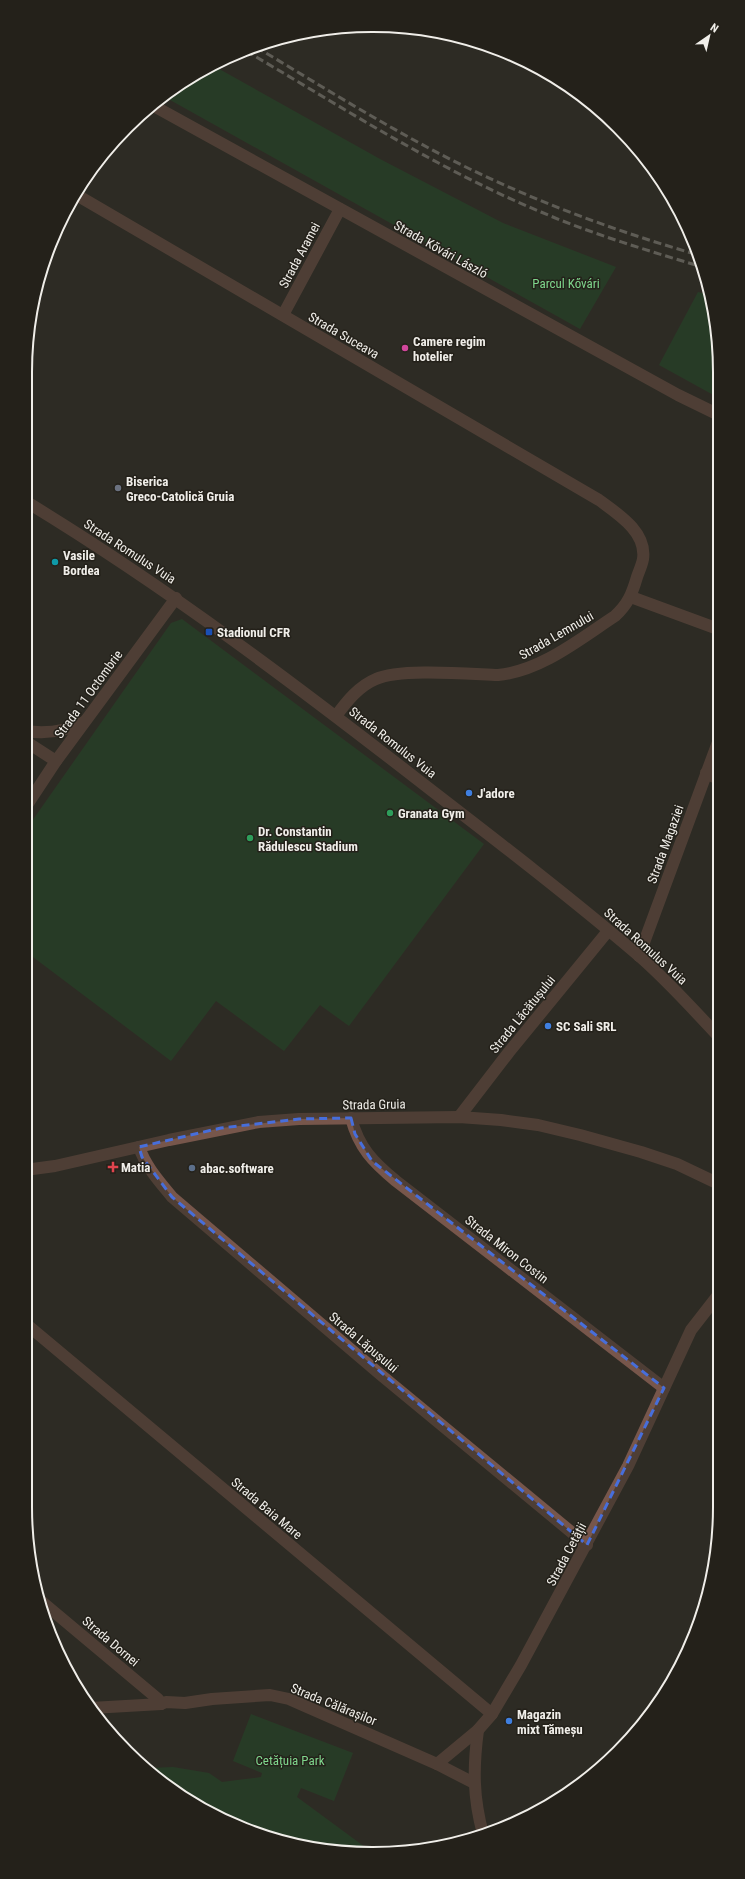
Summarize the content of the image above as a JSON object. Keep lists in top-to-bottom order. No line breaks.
{"streets":{"street":["Strada Kővári László","Strada Aramei","Strada Suceava","Strada Romulus Vuia","Strada Lemnului","Strada 11 Octombrie","Strada Magaziei","Strada Lăcătușului","Strada Gruia","Strada Miron Costin","Strada Lăpușului","Strada Baia Mare","Strada Cetății","Strada Dornei","Strada Călărașilor"]},"crossings":[["Strada Kővári László","Strada Aramei"],["Strada Aramei","Strada Suceava"],["Strada Suceava","Strada Lemnului"],["Strada Romulus Vuia","Strada Lemnului"],["Strada Romulus Vuia","Strada 11 Octombrie"],["Strada Romulus Vuia","Strada Magaziei"],["Strada Romulus Vuia","Strada Lăcătușului"],["Strada Lăcătușului","Strada Gruia"],["Strada Gruia","Strada Miron Costin"],["Strada Gruia","Strada Lăpușului"],["Strada Miron Costin","Strada Cetății"],["Strada Lăpușului","Strada Cetății"],["Strada Baia Mare","Strada Cetății"],["Strada Dornei","Strada Călărașilor"]],"parks":["Parcul Kővári","Cetățuia Park"],"places":{"other":["Camere regim hotelier","Biserica Greco-Catolică Gruia","Vasile Bordea","J'adore","Granata Gym","Dr. Constantin Rădulescu Stadium","SC Sali SRL","abac.software","Magazin mixt Tămeșu"],"transit":["Stadionul CFR"],"health":["Matia"]},"north":"top right"}
